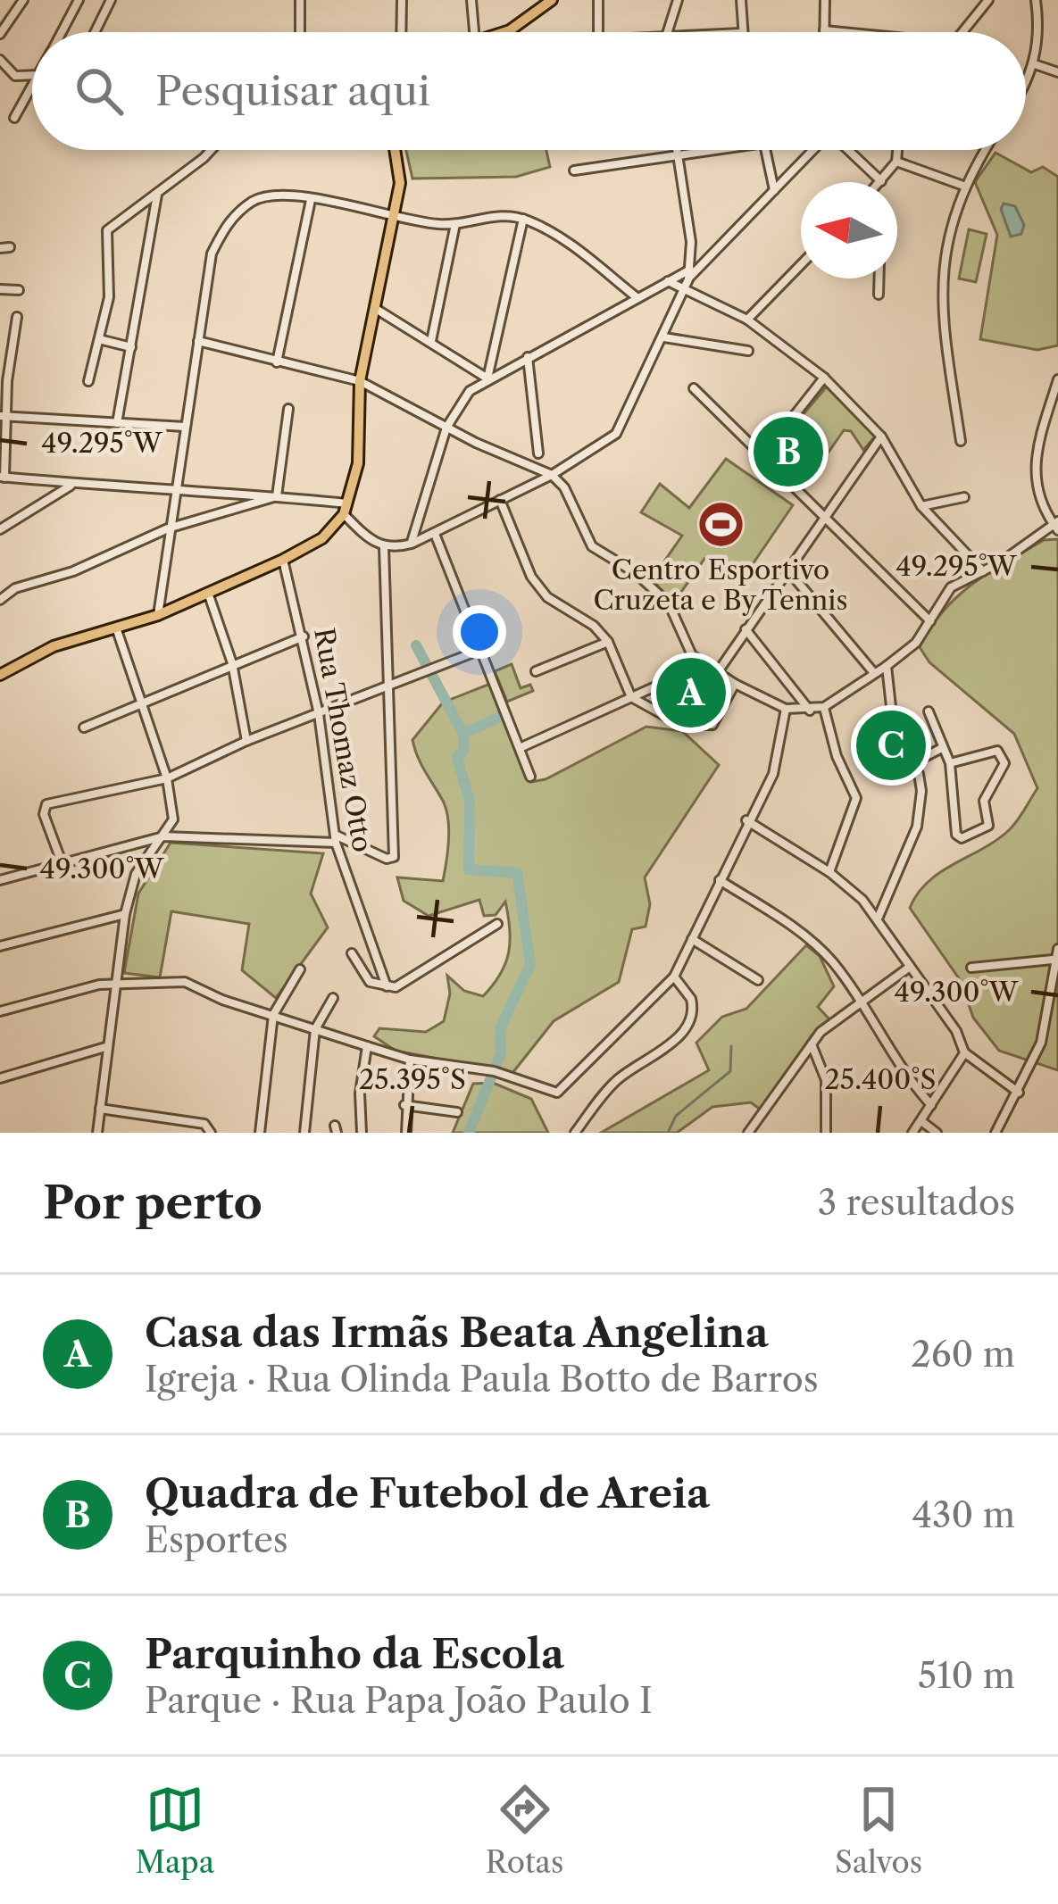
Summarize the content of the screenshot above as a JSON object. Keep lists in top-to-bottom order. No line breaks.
{"streets":{"street":["Rua Thomaz Otto"]},"places":{"sports":["Centro Esportivo Cruzeta e By Tennis"]},"north":"left","page":{"search":"Pesquisar aqui","pins":["B","A","C"],"heading":["Por perto","3 resultados"],"list":[{"mark":"A","name":"Casa das Irmãs Beata Angelina","note":"Igreja · Rua Olinda Paula Botto de Barros","value":"260 m"},{"mark":"B","name":"Quadra de Futebol de Areia","note":"Esportes","value":"430 m"},{"mark":"C","name":"Parquinho da Escola","note":"Parque · Rua Papa João Paulo I","value":"510 m"}],"nav":["Mapa","Rotas","Salvos"]},"coordinates":["49.295°W","49.300°W","25.395°S","25.400°S"]}
